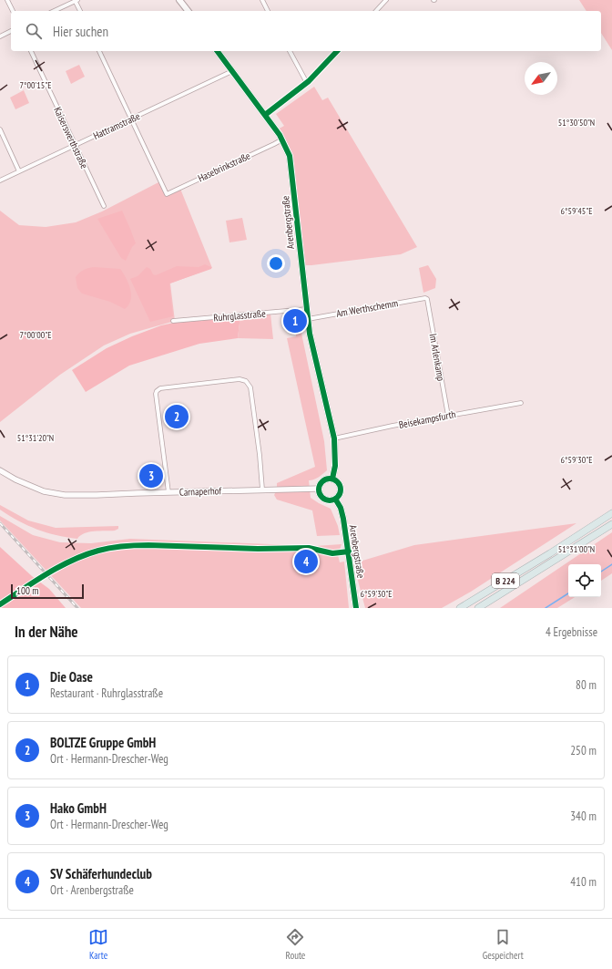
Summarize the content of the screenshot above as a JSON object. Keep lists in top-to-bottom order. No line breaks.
{"streets":{"highway":["B 224"],"main road":["Arenbergstraße"],"street":["Hattramstraße","Kaiserswerthstraße","Hasebrinkstraße","Am Werthschemm","Ruhrglasstraße","Im Arlenkamp","Beisekampsfurth","Carnaperhof"]},"crossings":[["Hattramstraße","Kaiserswerthstraße"],["Hattramstraße","Hasebrinkstraße"],["Hattramstraße","Arenbergstraße"],["Hasebrinkstraße","Arenbergstraße"],["Arenbergstraße","Am Werthschemm"],["Arenbergstraße","Ruhrglasstraße"],["Arenbergstraße","Beisekampsfurth"],["Arenbergstraße","Carnaperhof"],["Am Werthschemm","Im Arlenkamp"],["Im Arlenkamp","Beisekampsfurth"]],"scale_bar":"100 m","north":"bottom left","page":{"search":"Hier suchen","pins":["1","2","3","4"],"scale":"100 m","heading":["In der Nähe","4 Ergebnisse"],"list":[{"mark":"1","name":"Die Oase","note":"Restaurant · Ruhrglasstraße","value":"80 m"},{"mark":"2","name":"BOLTZE Gruppe GmbH","note":"Ort · Hermann-Drescher-Weg","value":"250 m"},{"mark":"3","name":"Hako GmbH","note":"Ort · Hermann-Drescher-Weg","value":"340 m"},{"mark":"4","name":"SV Schäferhundeclub","note":"Ort · Arenbergstraße","value":"410 m"}],"nav":["Karte","Route","Gespeichert"]},"coordinates":["7°00'15\"E","51°30'50\"N","6°59'45\"E","7°00'00\"E","51°31'20\"N","6°59'30\"E","51°31'00\"N"]}
